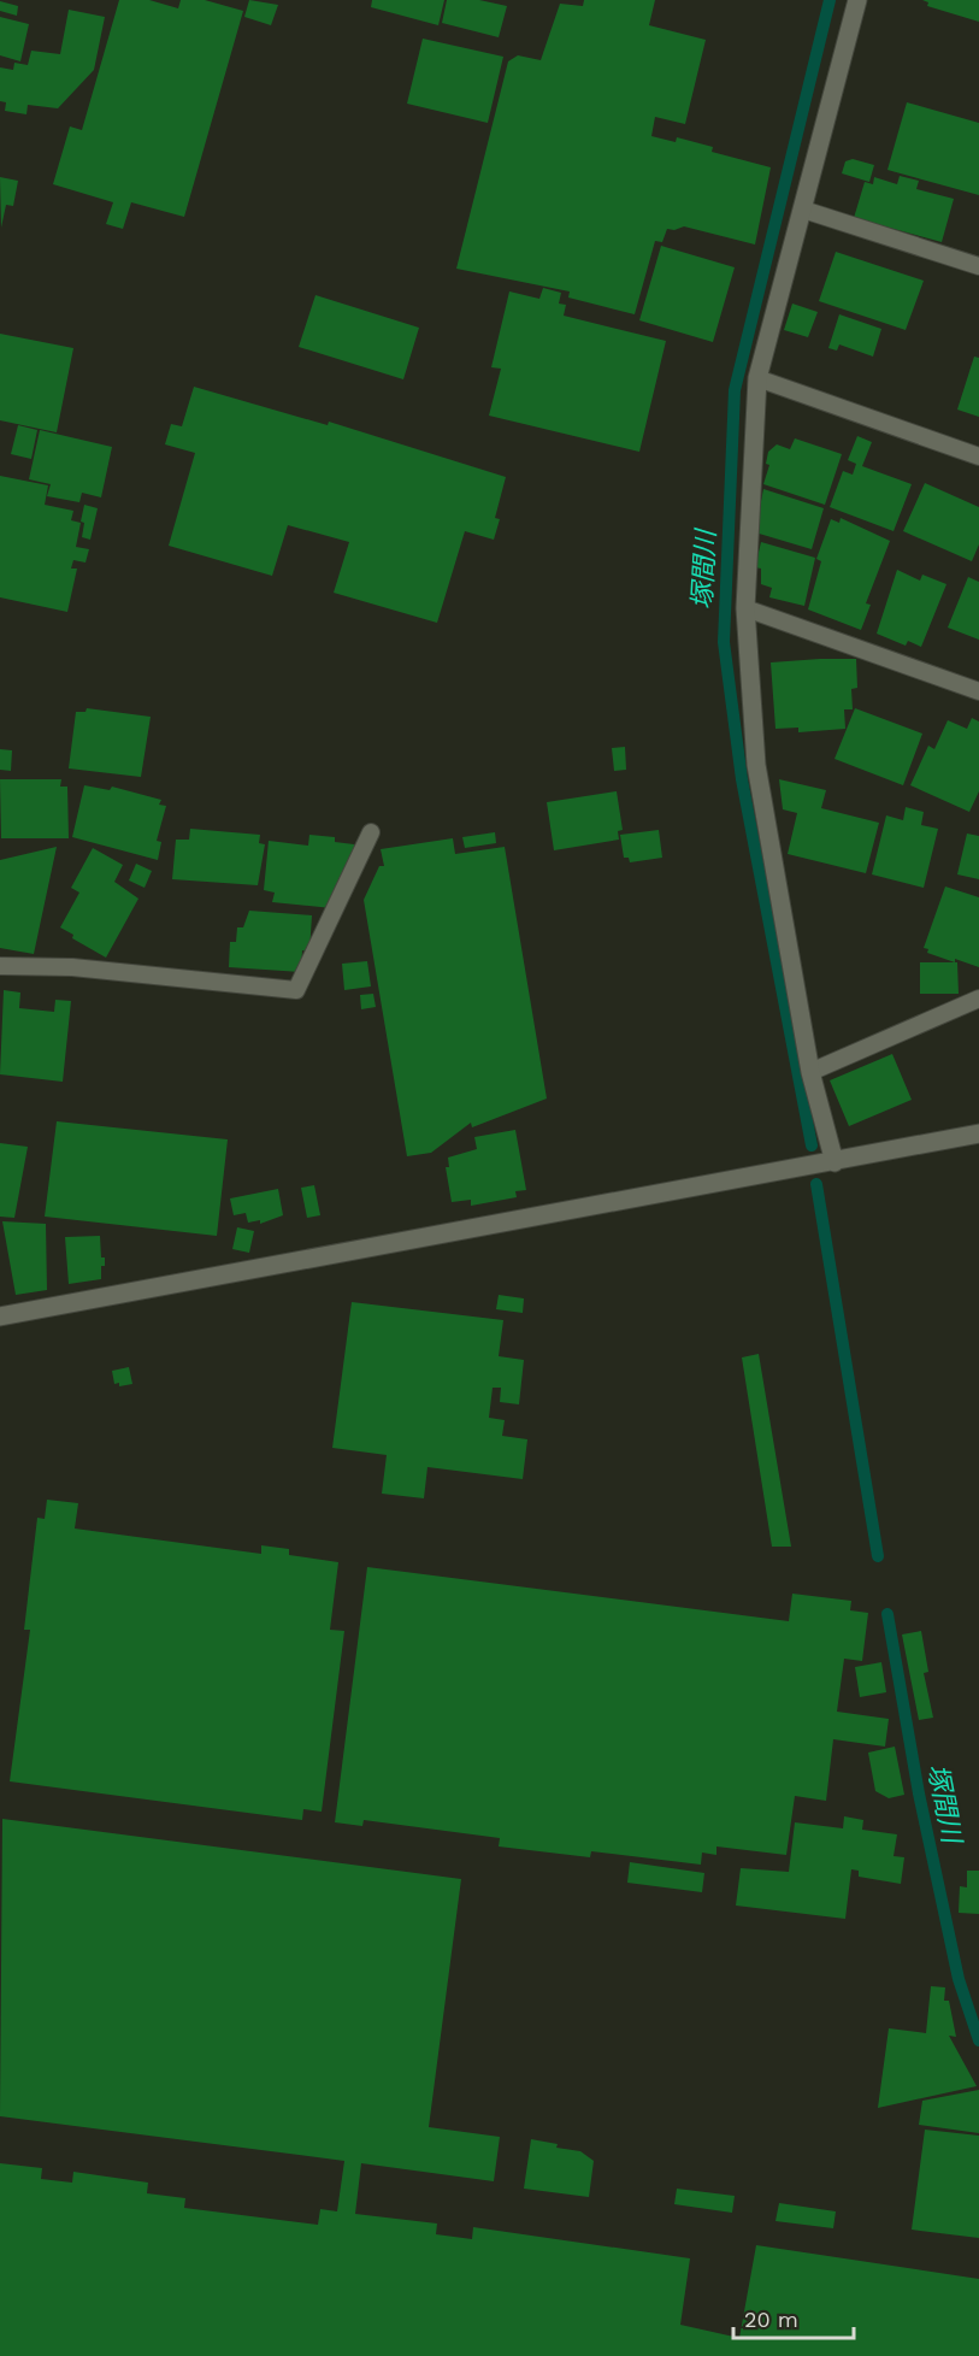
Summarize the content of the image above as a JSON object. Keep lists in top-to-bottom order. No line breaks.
{"water":["塚間川"],"scale_bar":"20 m"}
